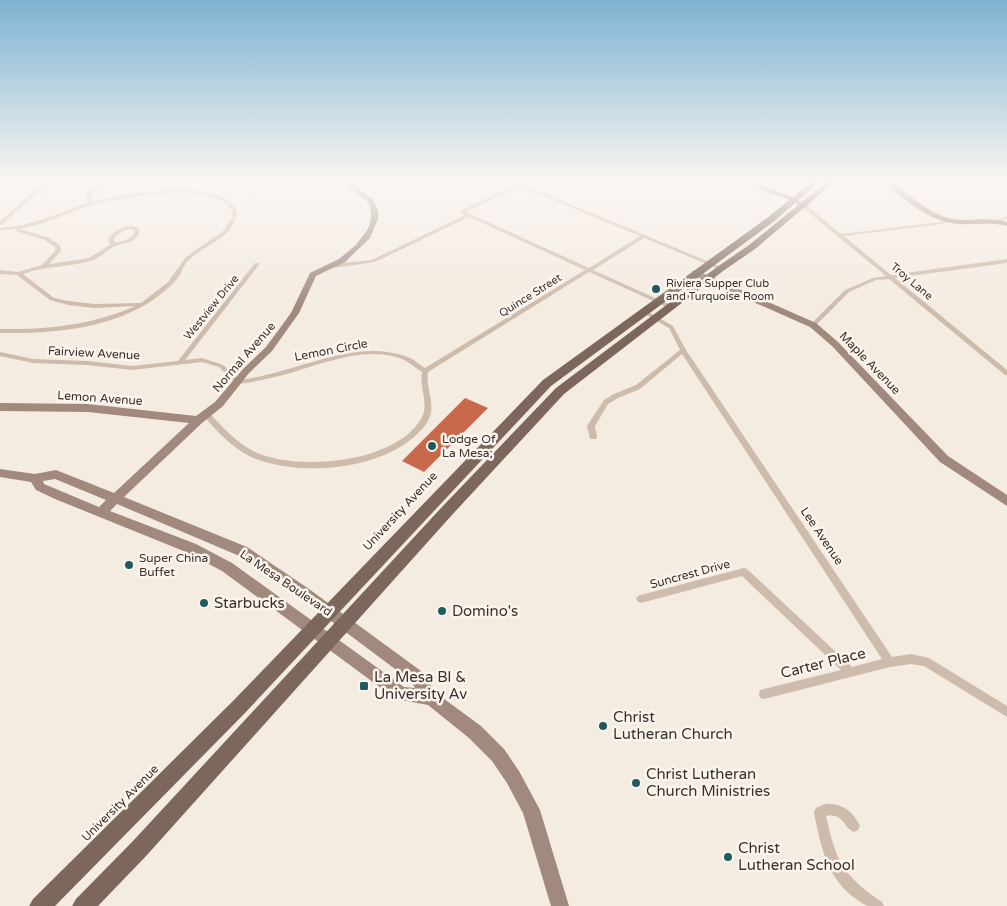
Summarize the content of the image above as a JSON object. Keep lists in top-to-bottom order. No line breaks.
{"streets":{"main road":["University Avenue"],"street":["Troy Lane","Quince Street","Westview Drive","Lemon Circle","Fairview Avenue","Normal Avenue","Maple Avenue","Lemon Avenue","Lee Avenue","Suncrest Drive","La Mesa Boulevard","Carter Place"]},"crossings":[["Quince Street","Lemon Circle"],["Westview Drive","Fairview Avenue"],["Lemon Circle","Fairview Avenue"],["Lemon Circle","Normal Avenue"],["Fairview Avenue","Normal Avenue"],["Normal Avenue","Lemon Avenue"],["Normal Avenue","La Mesa Boulevard"],["Maple Avenue","University Avenue"],["University Avenue","Lee Avenue"],["University Avenue","La Mesa Boulevard"],["Lee Avenue","Carter Place"],["Suncrest Drive","Carter Place"]],"places":{"other":["Riviera Supper Club and Turquoise Room","Lodge Of La Mesa;","Super China Buffet","Starbucks","Domino's","Christ Lutheran Church","Christ Lutheran Church Ministries","Christ Lutheran School"],"transit":["La Mesa Bl & University Av"]}}
